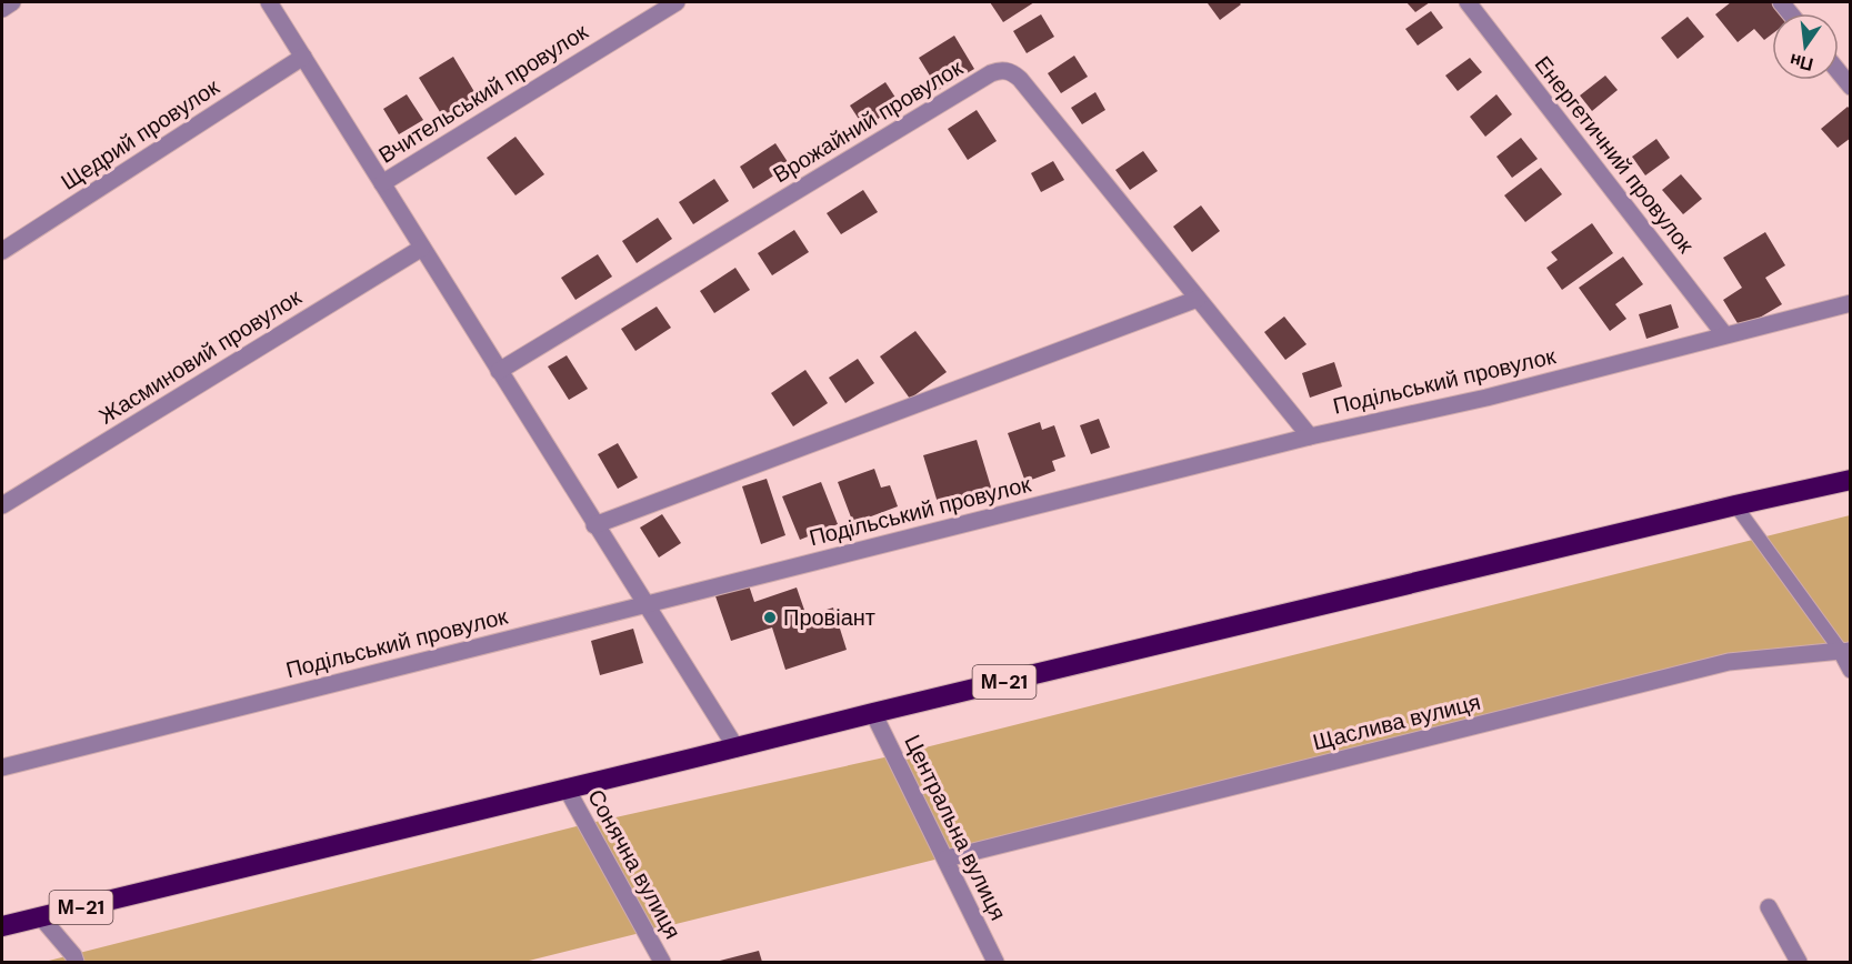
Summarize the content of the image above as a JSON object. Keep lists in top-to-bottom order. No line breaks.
{"streets":{"highway":["М-21"],"street":["Вчительський провулок","Врожайний провулок","Щедрий провулок","Енергетичний провулок","Жасминовий провулок","Подільський провулок","Щаслива вулиця","Центральна вулиця","Сонячна вулиця"]},"crossings":[["Врожайний провулок","Подільський провулок"],["Енергетичний провулок","Подільський провулок"],["М-21","Центральна вулиця"],["М-21","Сонячна вулиця"],["Щаслива вулиця","Центральна вулиця"]],"places":["Провіант"],"north":"bottom"}
